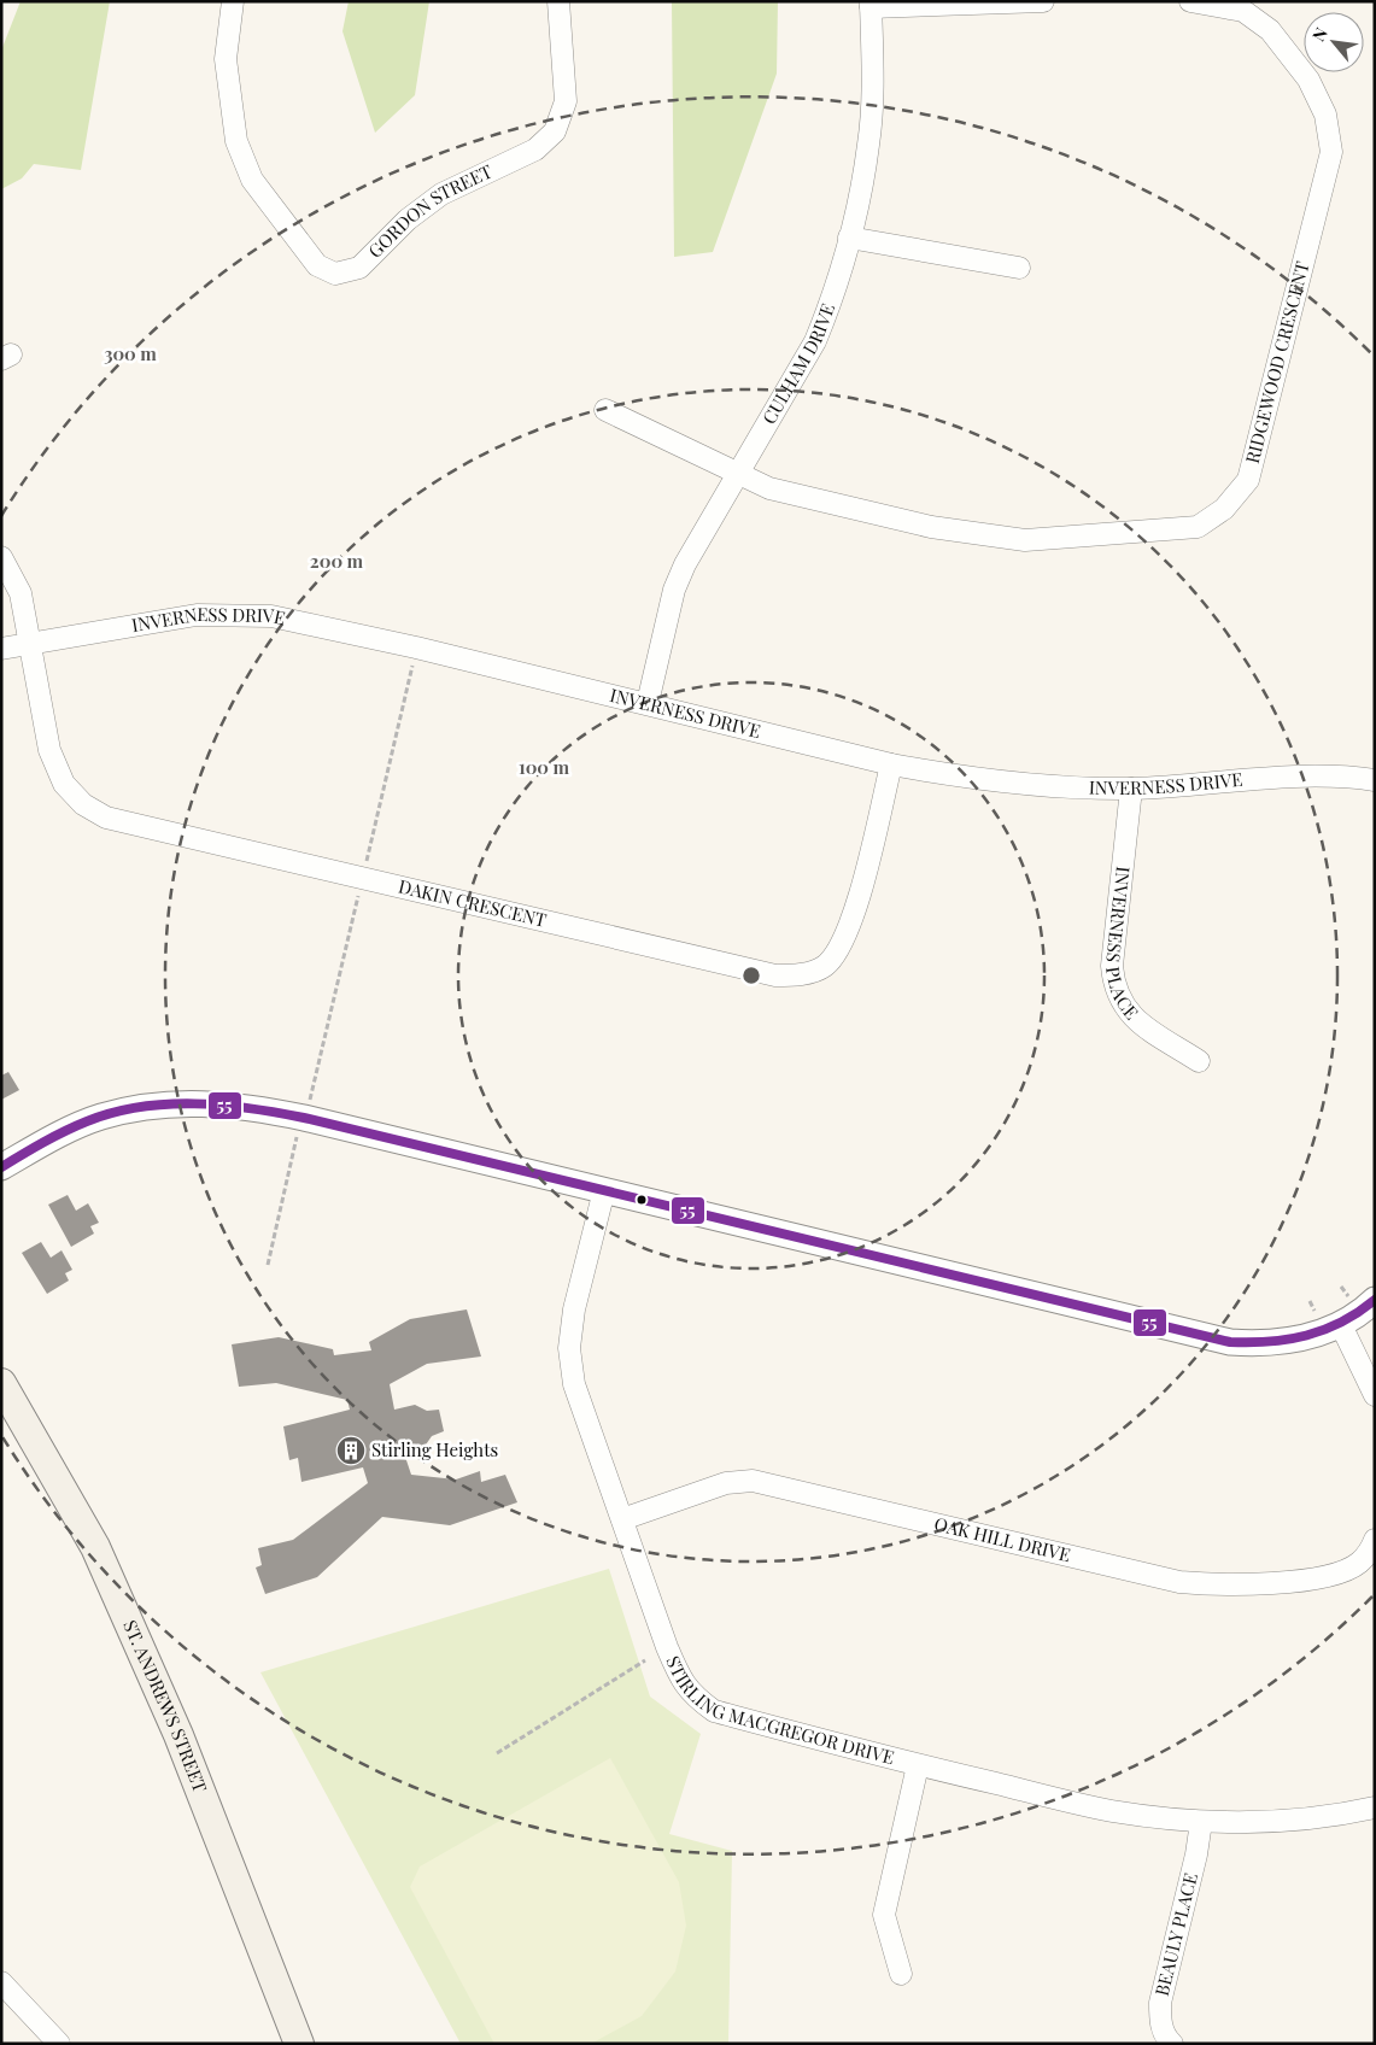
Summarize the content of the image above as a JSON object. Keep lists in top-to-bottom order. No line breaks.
{"streets":{"main road":["ST. ANDREWS STREET"],"street":["GORDON STREET","CULHAM DRIVE","RIDGEWOOD CRESCENT","INVERNESS DRIVE","DAKIN CRESCENT","INVERNESS PLACE","OAK HILL DRIVE","STIRLING MACGREGOR DRIVE","BEAULY PLACE"]},"crossings":[["CULHAM DRIVE","RIDGEWOOD CRESCENT"],["CULHAM DRIVE","INVERNESS DRIVE"],["INVERNESS DRIVE","DAKIN CRESCENT"],["INVERNESS DRIVE","INVERNESS PLACE"],["OAK HILL DRIVE","STIRLING MACGREGOR DRIVE"],["STIRLING MACGREGOR DRIVE","BEAULY PLACE"]],"places":{"building":["Stirling Heights"]},"lines":["transit line 55"],"north":"top left","rings":["300 m","200 m","100 m"]}
